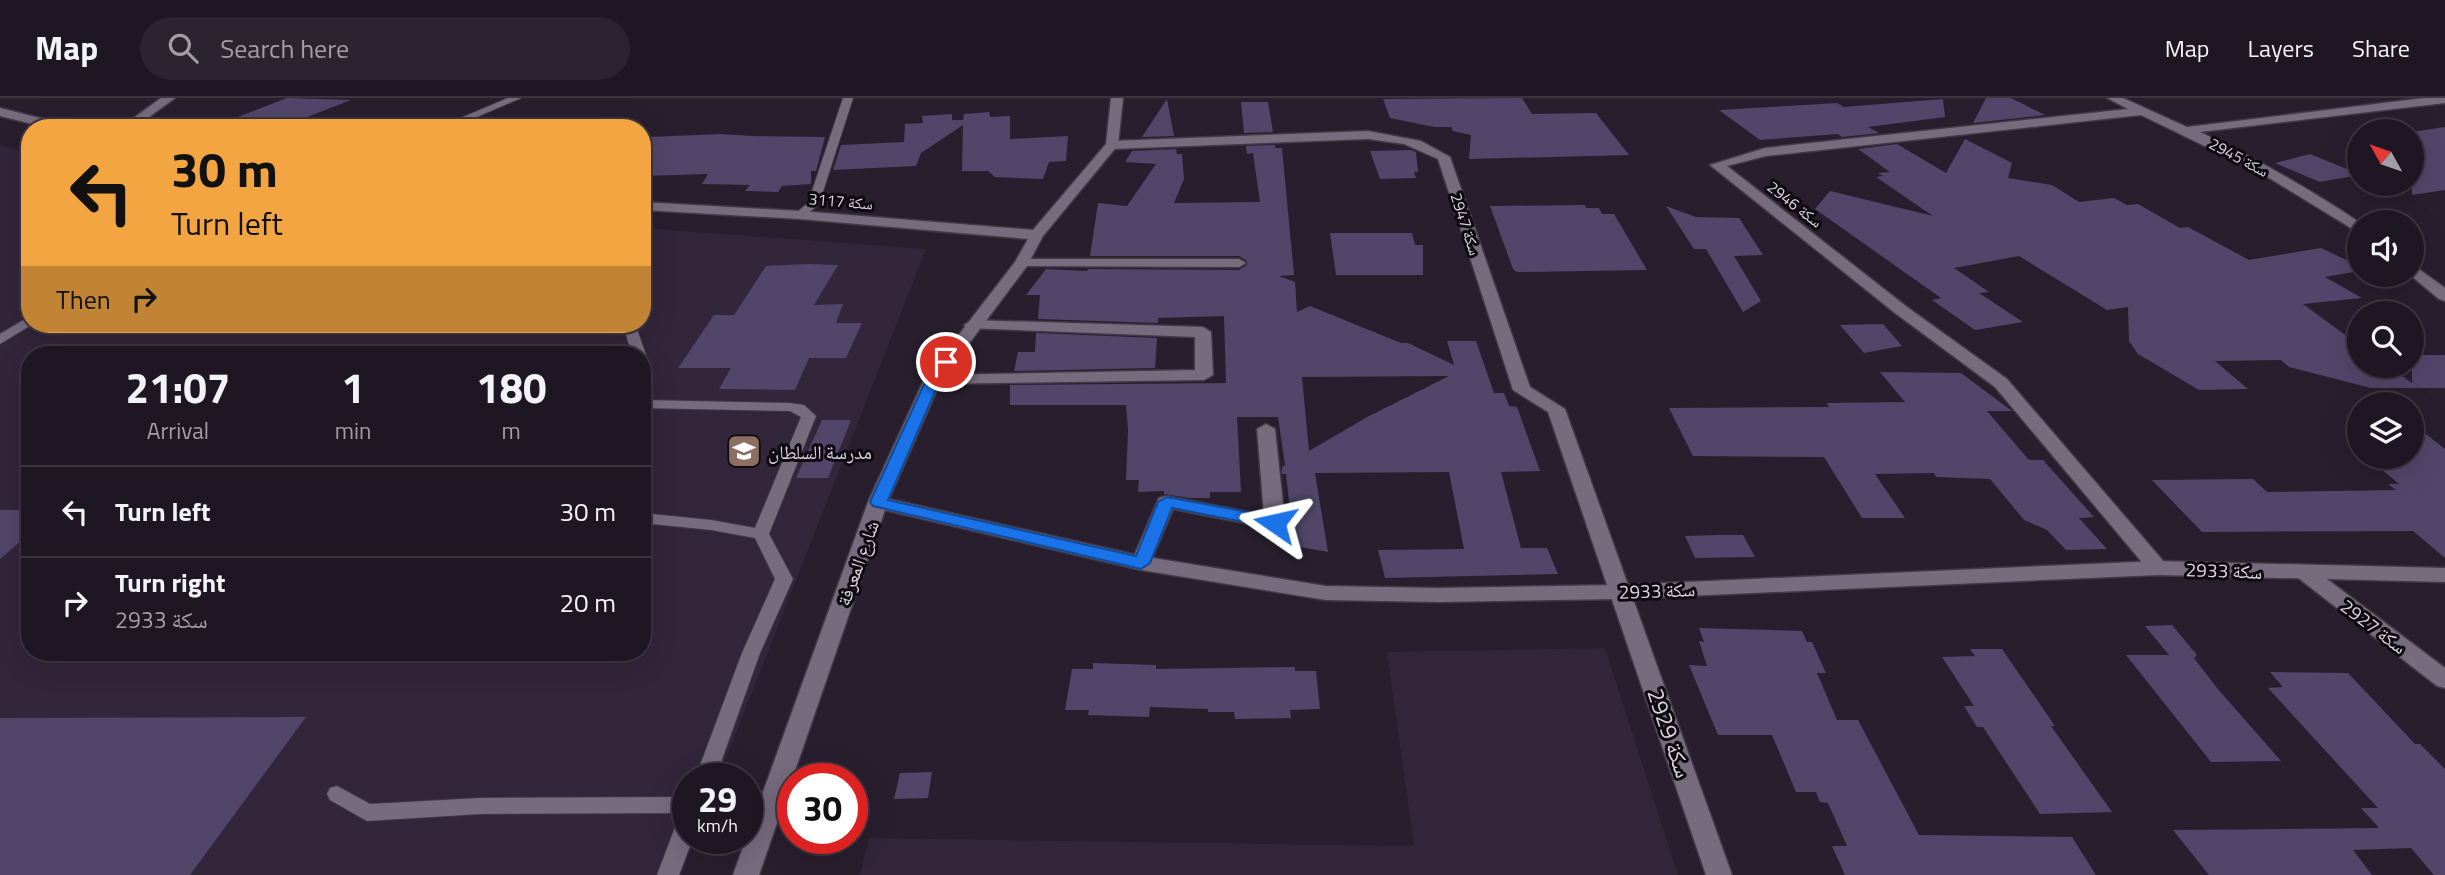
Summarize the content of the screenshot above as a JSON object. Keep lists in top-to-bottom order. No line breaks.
{"streets":{"street":["سكة 2945","سكة 3117","سكة 2946","سكة 2947","شارع المعرفة","سكة 2933","سكة 2927","سكة 2929"]},"crossings":[["سكة 2945","سكة 2946"],["سكة 3117","شارع المعرفة"],["سكة 2946","سكة 2933"],["سكة 2947","شارع المعرفة"],["سكة 2947","سكة 2933"],["سكة 2947","سكة 2929"],["شارع المعرفة","سكة 2933"],["سكة 2933","سكة 2927"],["سكة 2933","سكة 2929"]],"places":{"school or university":["مدرسة السلطان"]},"north":"top left","page":{"header":"Map","search":"Search here","nav":["Map","Layers","Share"],"turn":["30 m","Turn left"],"then":"Then","eta":["21:07","Arrival","1","min","180","m"],"list":[{"name":"Turn left","value":"30 m"},{"name":"Turn right","note":"سكة 2933","value":"20 m"}],"speed":"29 km/h","limit":"30"}}
